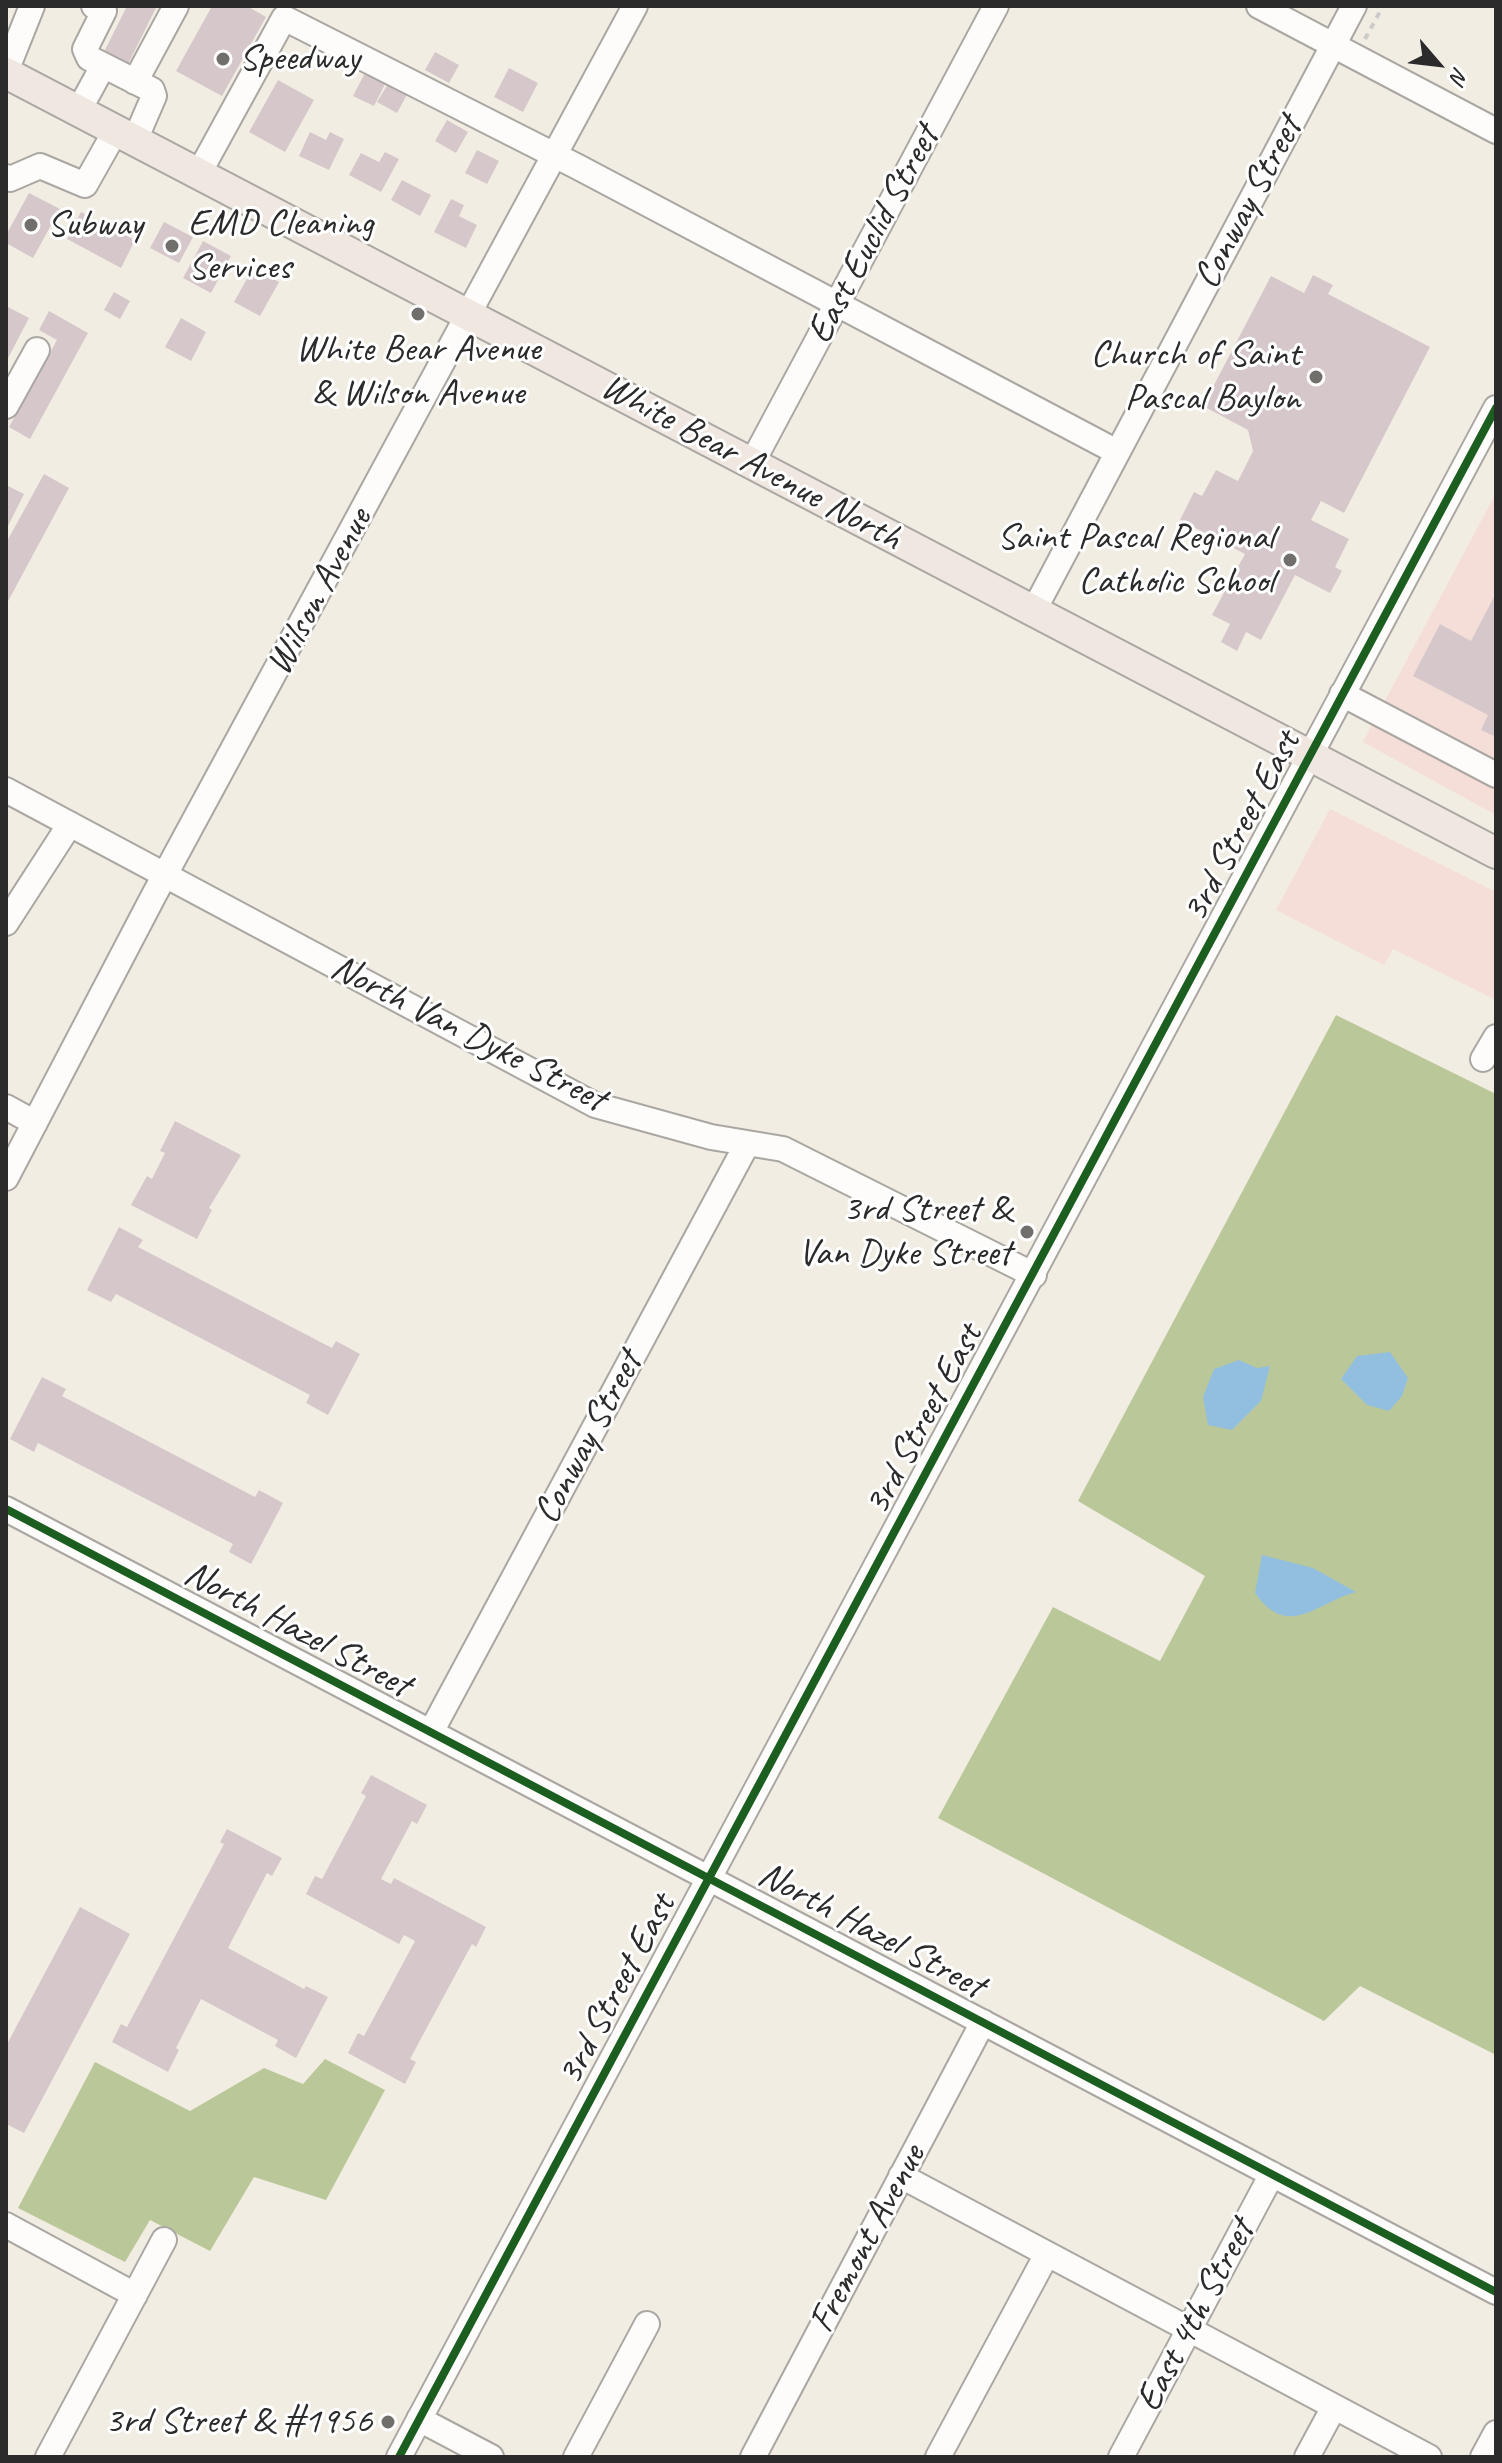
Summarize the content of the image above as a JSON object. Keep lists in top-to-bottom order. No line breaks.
{"streets":{"main road":["White Bear Avenue North"],"street":["Conway Street","East Euclid Street","Wilson Avenue","3rd Street East","North Van Dyke Street","North Hazel Street","Fremont Avenue","East 4th Street"]},"crossings":[["Conway Street","White Bear Avenue North"],["Conway Street","North Van Dyke Street"],["Conway Street","North Hazel Street"],["East Euclid Street","White Bear Avenue North"],["White Bear Avenue North","Wilson Avenue"],["White Bear Avenue North","3rd Street East"],["Wilson Avenue","North Van Dyke Street"],["3rd Street East","North Van Dyke Street"],["3rd Street East","North Hazel Street"],["North Hazel Street","Fremont Avenue"],["North Hazel Street","East 4th Street"]],"places":["Speedway","Subway","EMD Cleaning Services","White Bear Avenue & Wilson Avenue","Church of Saint Pascal Baylon","Saint Pascal Regional Catholic School","3rd Street & Van Dyke Street","3rd Street & #1956"],"north":"bottom right"}
